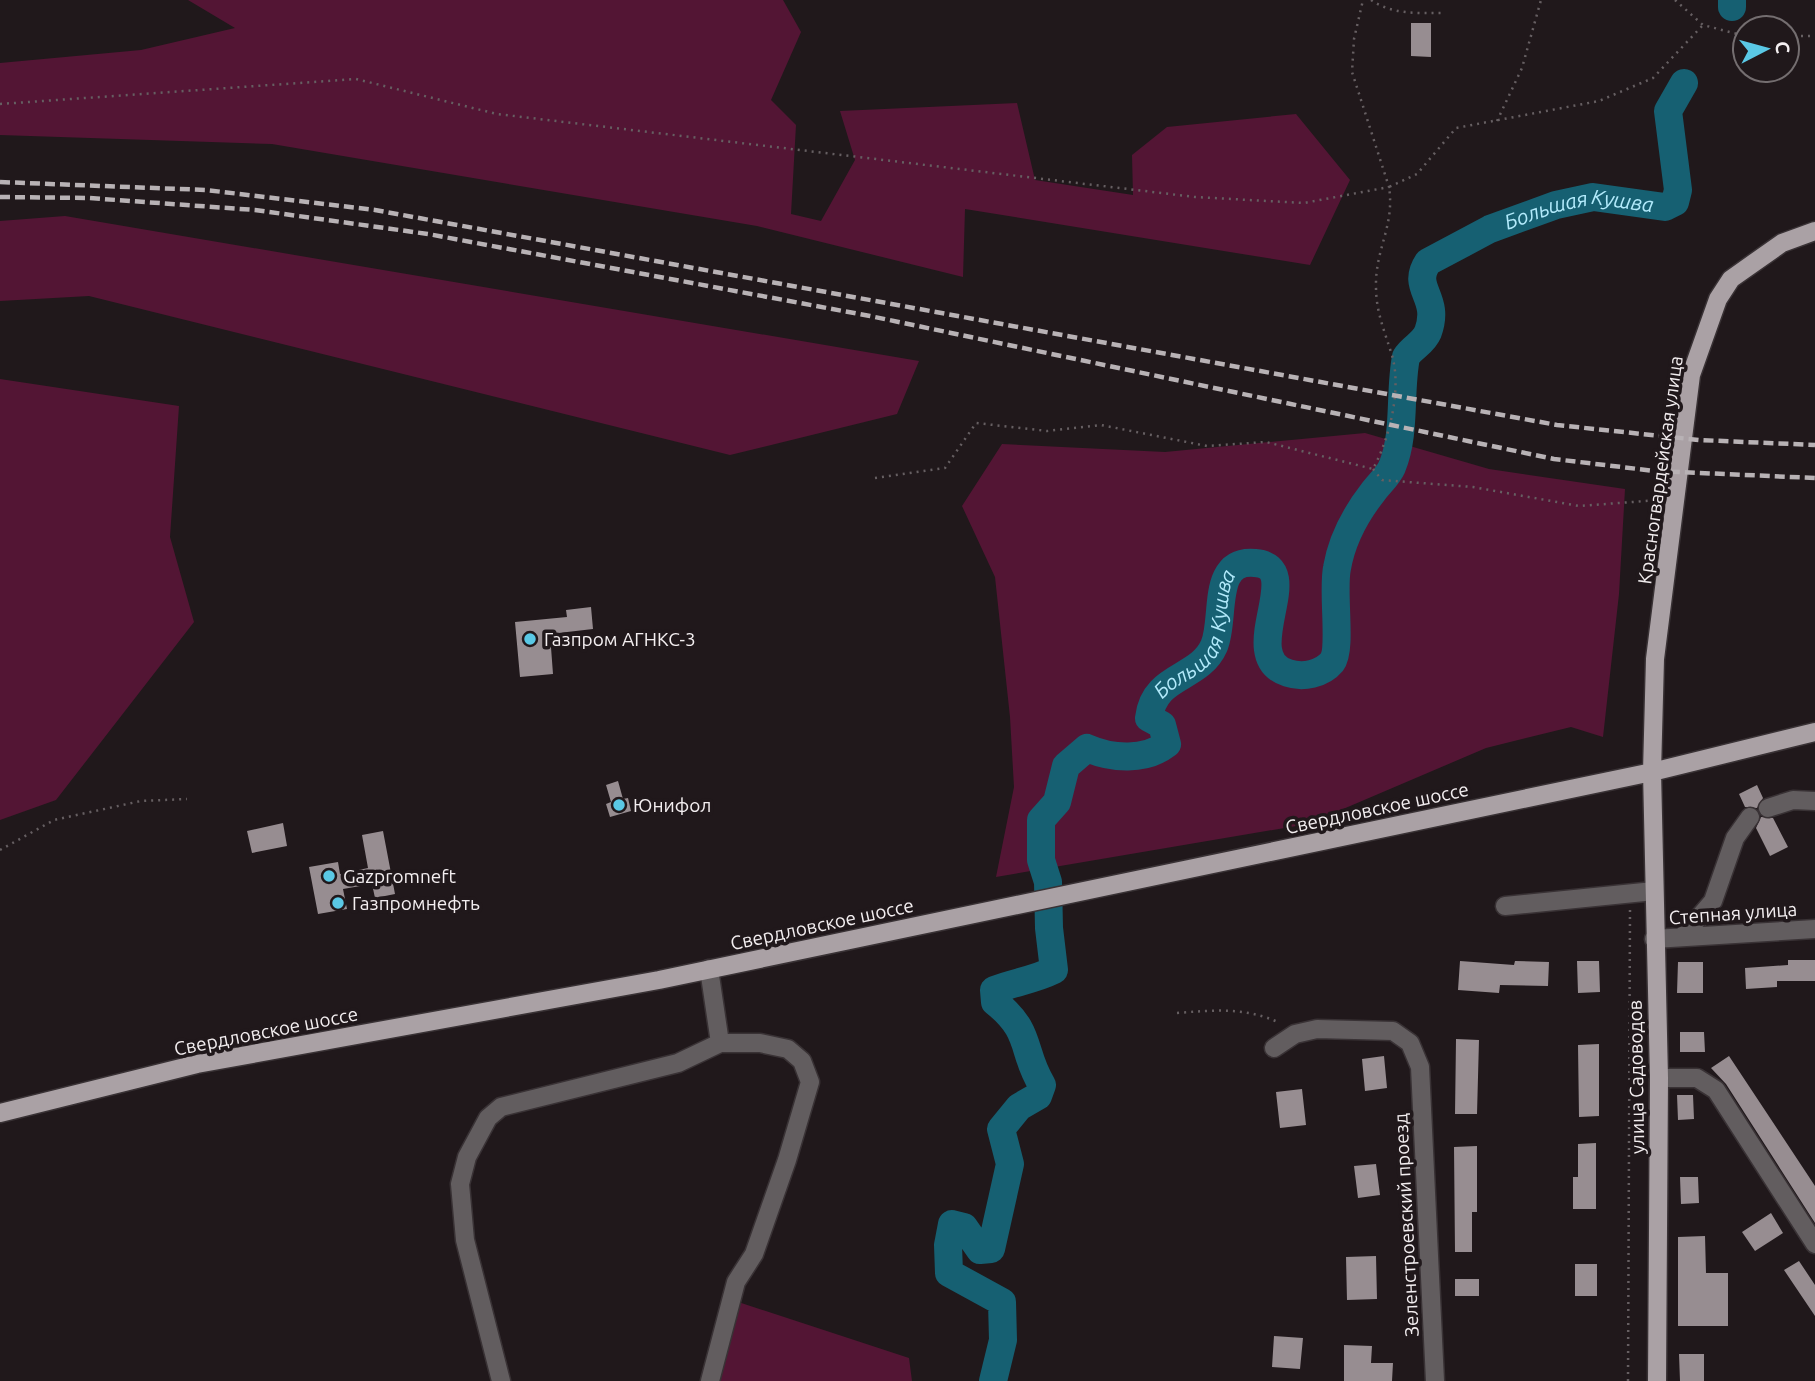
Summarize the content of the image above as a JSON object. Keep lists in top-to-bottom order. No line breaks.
{"streets":{"main road":["Красногвардейская улица","Свердловское шоссе","улица Садоводов"],"street":["Степная улица","Зеленстроевский проезд"]},"crossings":[["Красногвардейская улица","Свердловское шоссе"],["Красногвардейская улица","улица Садоводов"],["Свердловское шоссе","улица Садоводов"],["Степная улица","улица Садоводов"]],"water":["Большая Кушва"],"places":["Газпром АГНКС-3","Юнифол","Gazpromneft","Газпромнефть"],"north":"right"}
